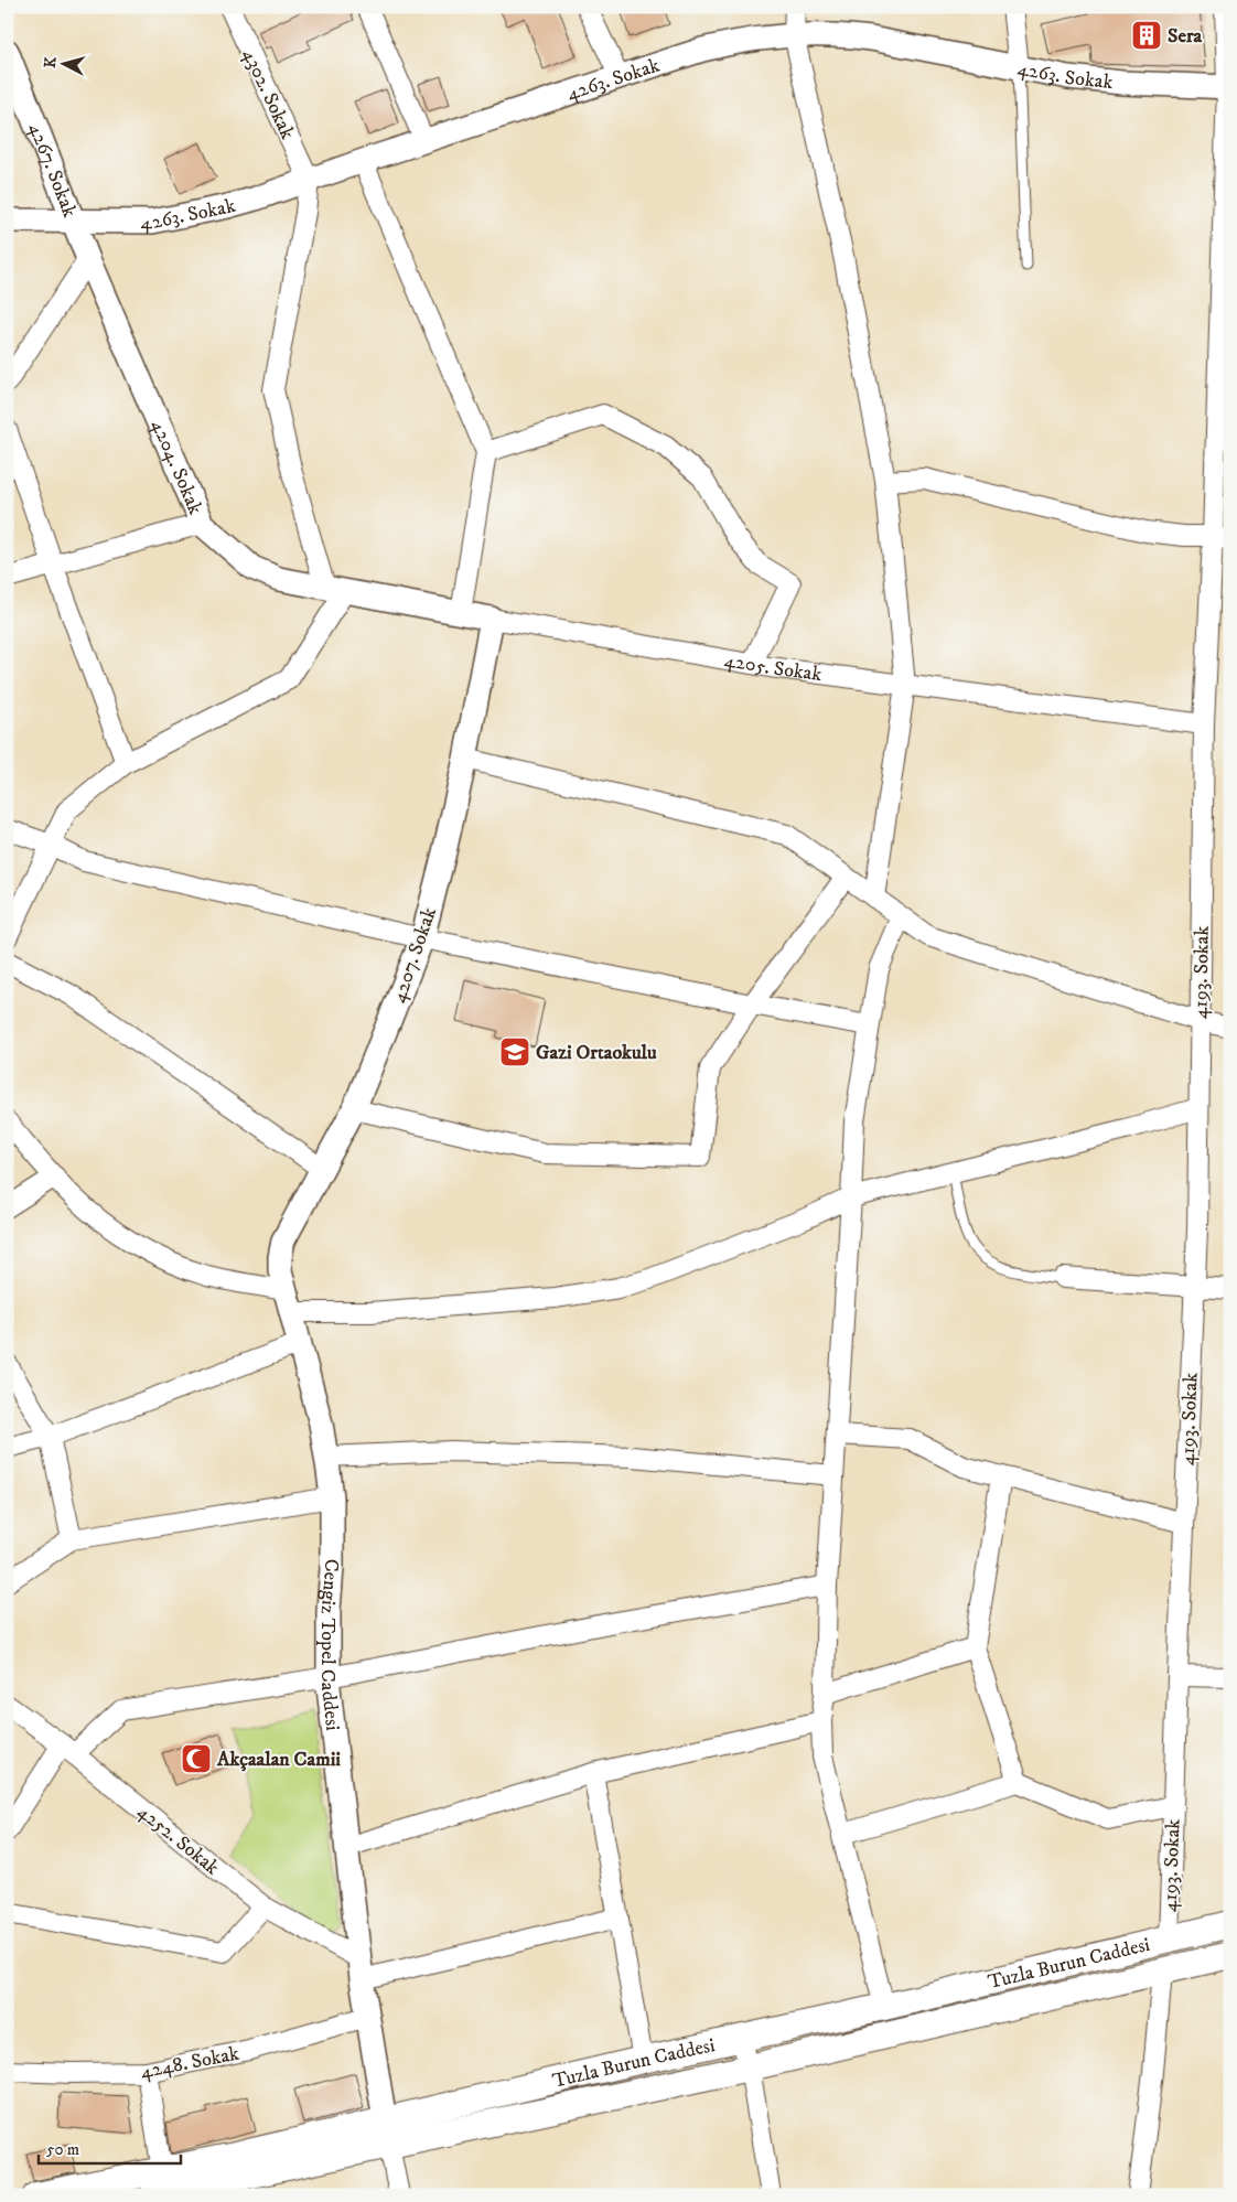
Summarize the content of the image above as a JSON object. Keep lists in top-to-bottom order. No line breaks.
{"streets":{"main road":["Tuzla Burun Caddesi"],"street":["4263. Sokak","4302. Sokak","4267. Sokak","4204. Sokak","4205. Sokak","4207. Sokak","4193. Sokak","Cengiz Topel Caddesi","4252. Sokak","4248. Sokak"]},"crossings":[["4263. Sokak","4302. Sokak"],["4263. Sokak","4267. Sokak"],["4263. Sokak","4193. Sokak"],["4267. Sokak","4204. Sokak"],["4204. Sokak","4205. Sokak"],["4205. Sokak","4207. Sokak"],["4205. Sokak","4193. Sokak"],["4207. Sokak","Cengiz Topel Caddesi"],["4193. Sokak","Tuzla Burun Caddesi"],["Cengiz Topel Caddesi","4252. Sokak"],["Cengiz Topel Caddesi","Tuzla Burun Caddesi"],["Cengiz Topel Caddesi","4248. Sokak"]],"places":{"building":["Sera"],"school or university":["Gazi Ortaokulu"],"mosque":["Akçaalan Camii"]},"scale_bar":"50 m","north":"left"}
